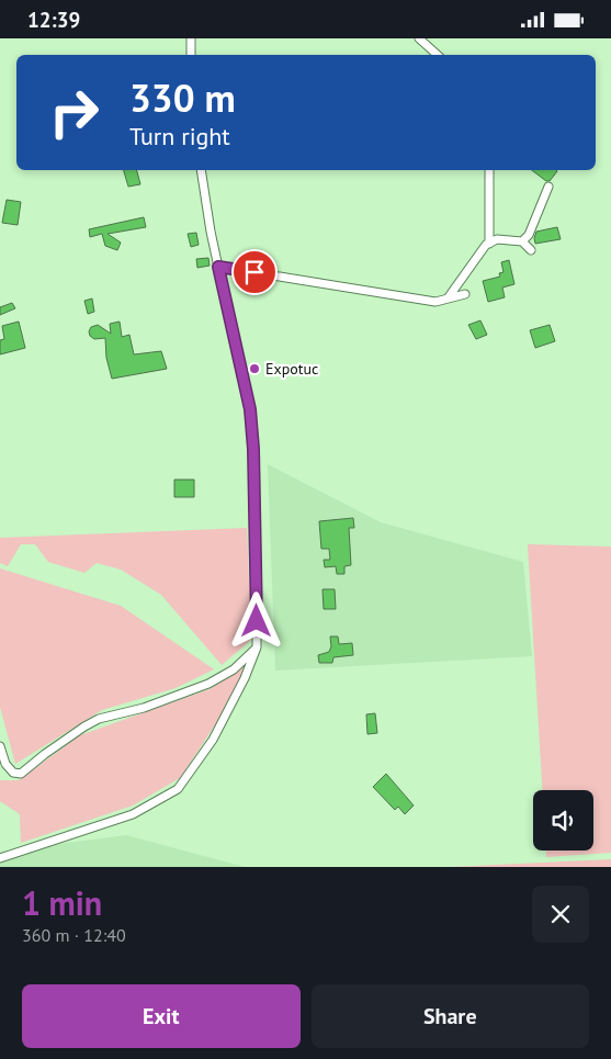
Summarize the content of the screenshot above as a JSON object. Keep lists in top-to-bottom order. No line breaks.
{"places":["Expotuc"],"page":{"status":"12:39","turn":["330 m","Turn right"],"heading":["1 min","360 m · 12:40"],"buttons":["Exit","Share"]}}
